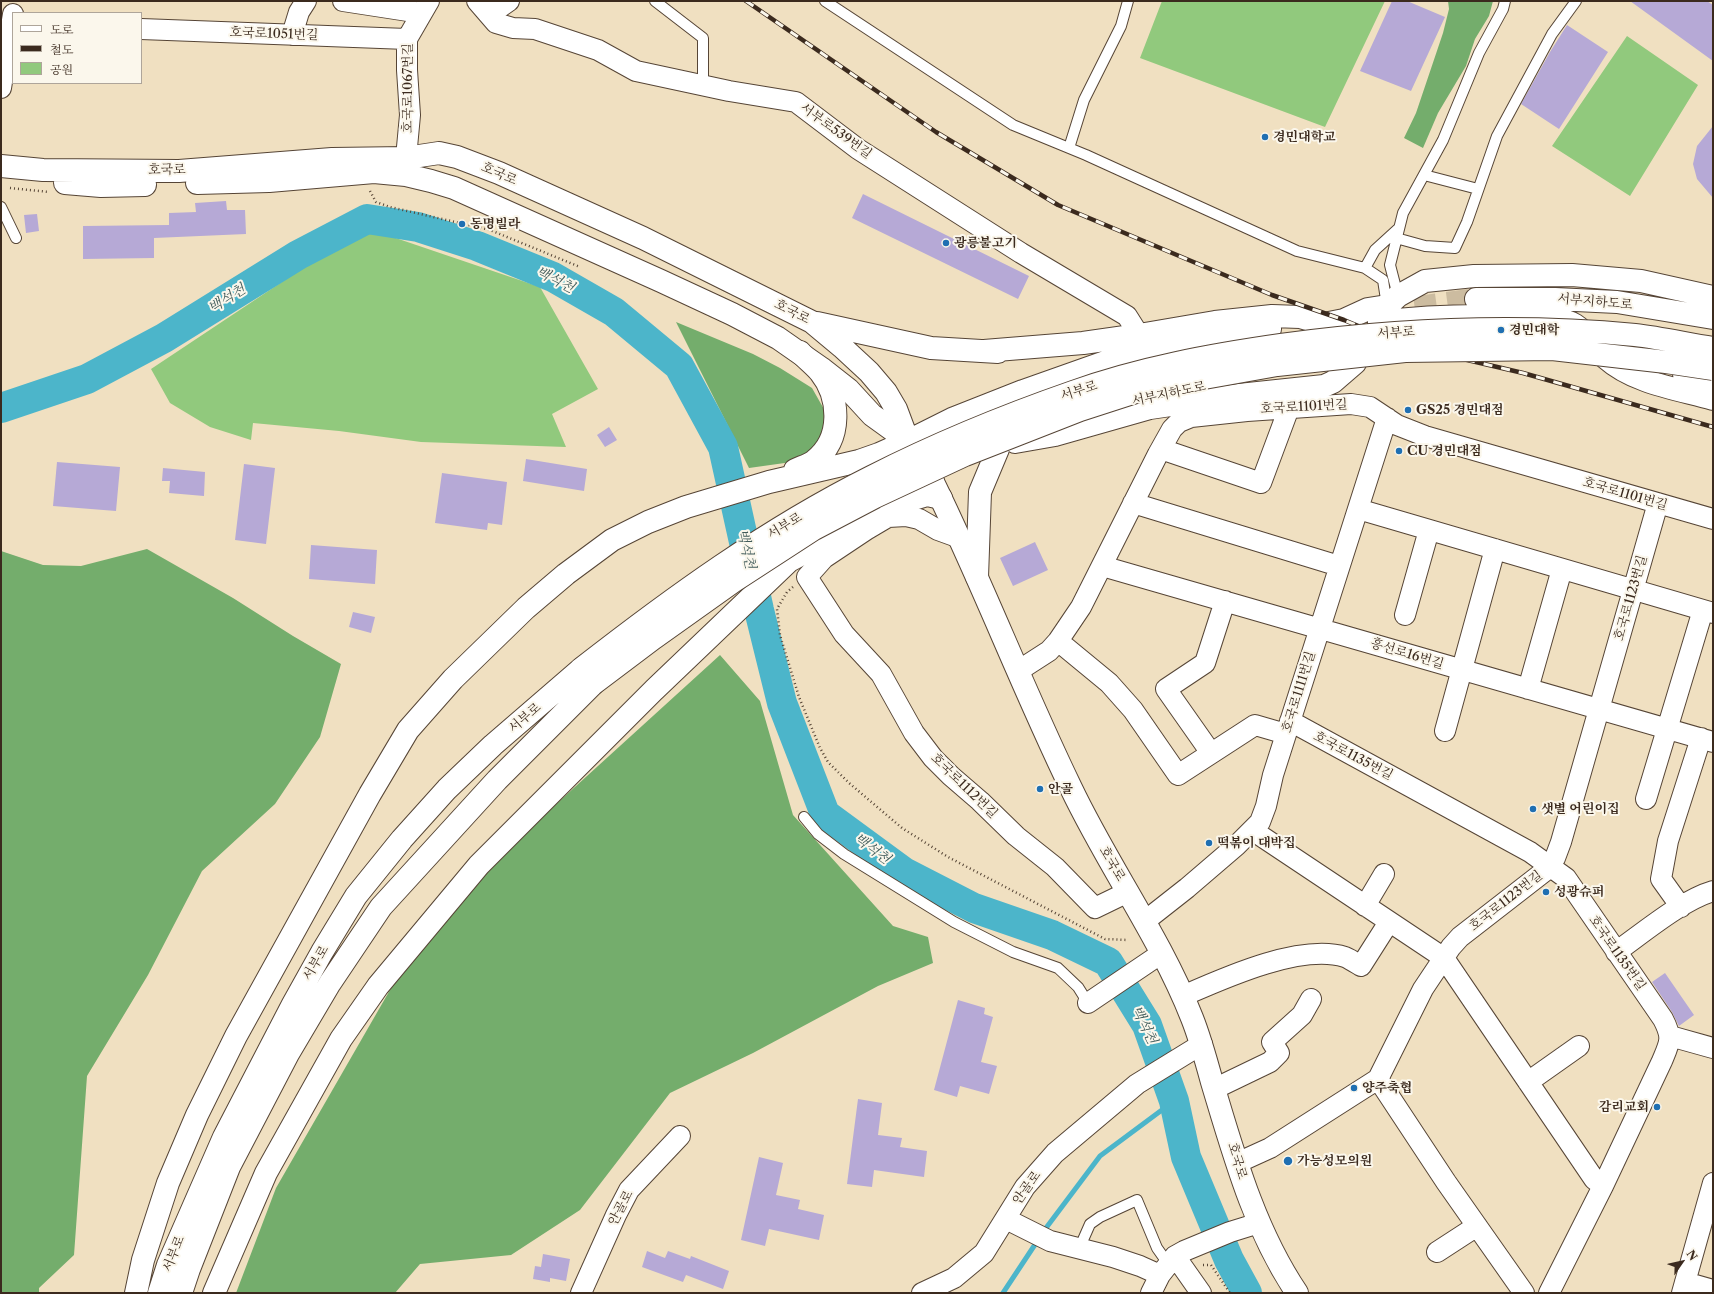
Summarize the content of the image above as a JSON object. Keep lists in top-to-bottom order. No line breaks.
{"streets":{"main road":["호국로","서부지하도로","서부로"],"street":["호국로1051번길","호국로1067번길","서부로539번길","호국로1101번길","호국로1123번길","흥선로16번길","호국로1111번길","호국로1135번길","호국로1112번길","안골로"]},"crossings":[["호국로1051번길","호국로1067번길"],["호국로1067번길","호국로"],["호국로","서부로"],["호국로","호국로1101번길"],["호국로","호국로1111번길"],["호국로","호국로1112번길"],["호국로","안골로"],["호국로1101번길","호국로1123번길"],["호국로1101번길","흥선로16번길"],["호국로1101번길","호국로1111번길"],["호국로1101번길","호국로1135번길"],["호국로1123번길","흥선로16번길"],["호국로1123번길","호국로1135번길"],["흥선로16번길","호국로1111번길"],["호국로1111번길","호국로1135번길"]],"water":["백석천"],"places":["경민대학교","동명빌라","광릉불고기","경민대학","GS25 경민대점","CU 경민대점","안골","샛별 어린이집","떡볶이 대박집","성광슈퍼","양주축협","감리교회","가능성모의원"],"legend":["도로","철도","공원"],"north":"top right"}
